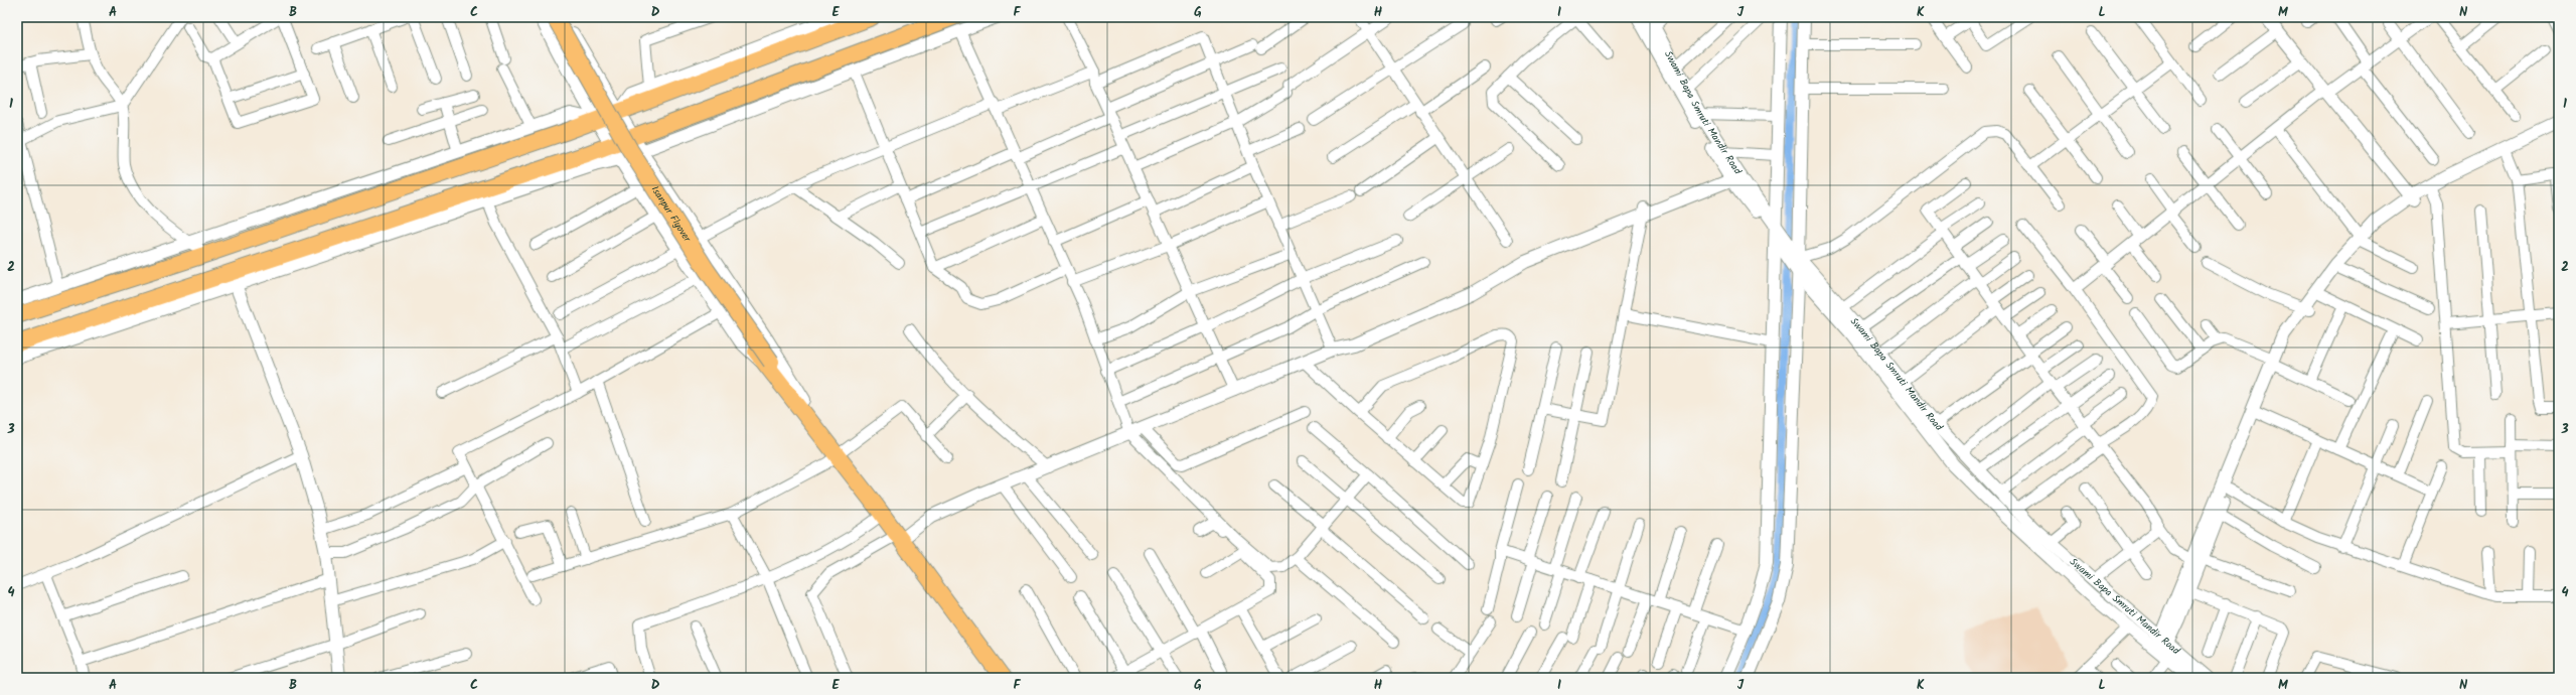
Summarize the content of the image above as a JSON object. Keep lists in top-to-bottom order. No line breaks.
{"streets":{"main road":["Isanpur Flyover"],"street":["Swami Bapa Smruti Mandir Road"]},"grid":{"columns":["A","B","C","D","E","F","G","H","I","J","K","L","M","N"],"rows":["1","2","3","4"]}}
